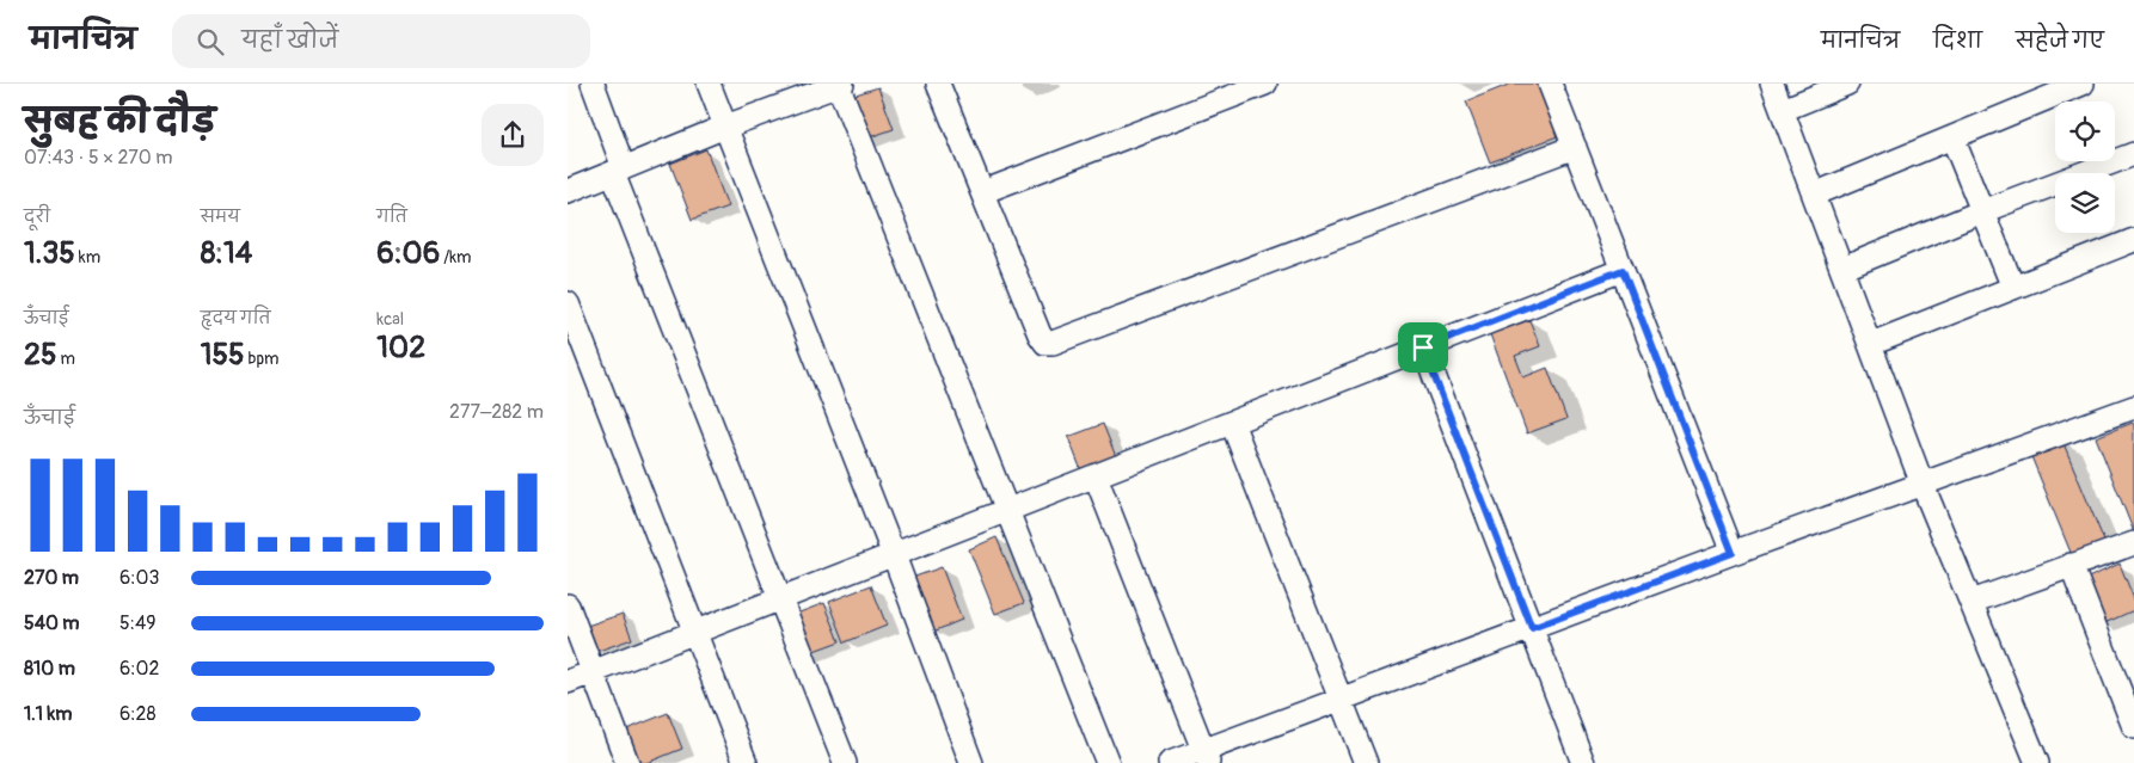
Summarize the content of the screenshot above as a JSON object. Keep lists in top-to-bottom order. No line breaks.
{"page":{"header":"मानचित्र","search":"यहाँ खोजें","nav":["मानचित्र","दिशा","सहेजे गए"],"heading":["सुबह की दौड़","07:43 · 5 × 270 m"],"stats":[["दूरी","1.35 km"],["समय","8:14"],["गति","6:06 /km"],["ऊँचाई","25 m"],["हृदय गति","155 bpm"],["kcal","102"]],"chart":["ऊँचाई","277–282 m"],"list":[{"name":"270 m","note":"6:03"},{"name":"540 m","note":"5:49"},{"name":"810 m","note":"6:02"},{"name":"1.1 km","note":"6:28"}]}}
